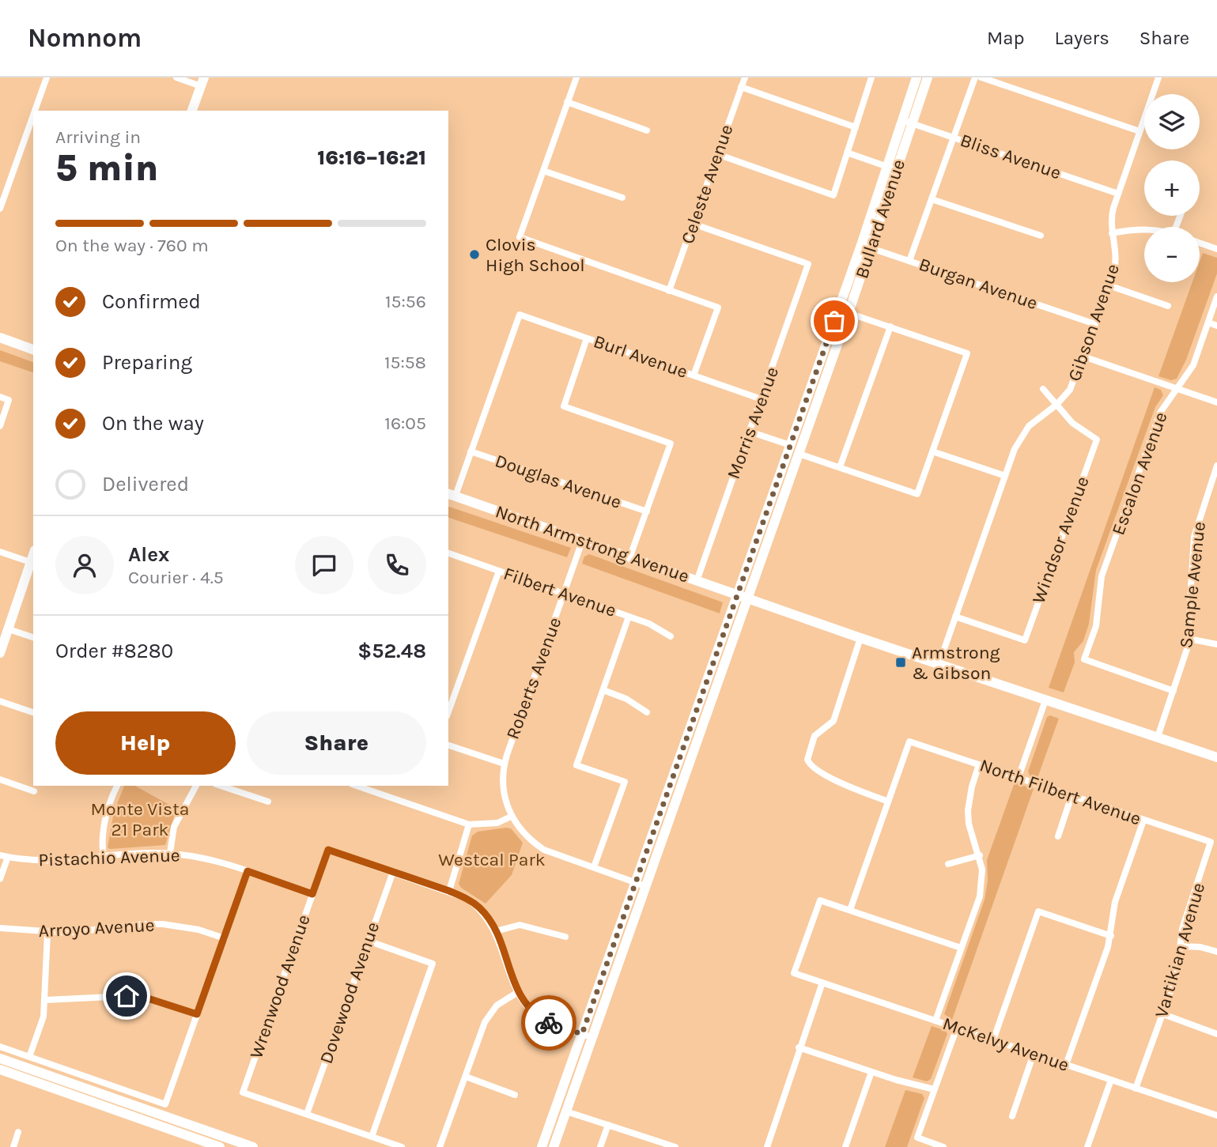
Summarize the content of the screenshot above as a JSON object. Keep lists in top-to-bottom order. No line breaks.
{"streets":{"main road":["Bullard Avenue","North Armstrong Avenue"],"street":["Bliss Avenue","Celeste Avenue","Burgan Avenue","Gibson Avenue","Burl Avenue","Morris Avenue","Escalon Avenue","Douglas Avenue","Windsor Avenue","Sample Avenue","Filbert Avenue","Roberts Avenue","North Filbert Avenue","Pistachio Avenue","Arroyo Avenue","Vartikian Avenue","Wrenwood Avenue","Dovewood Avenue","McKelvy Avenue"]},"crossings":[["Bliss Avenue","Bullard Avenue"],["Bliss Avenue","Gibson Avenue"],["Celeste Avenue","Morris Avenue"],["Bullard Avenue","Burgan Avenue"],["Bullard Avenue","North Armstrong Avenue"],["Burgan Avenue","Gibson Avenue"],["Gibson Avenue","Windsor Avenue"],["Gibson Avenue","North Armstrong Avenue"],["Burl Avenue","Morris Avenue"],["Burl Avenue","Douglas Avenue"],["Morris Avenue","North Armstrong Avenue"],["Escalon Avenue","Sample Avenue"],["North Armstrong Avenue","Sample Avenue"],["North Armstrong Avenue","Roberts Avenue"],["Filbert Avenue","Roberts Avenue"],["North Filbert Avenue","Vartikian Avenue"],["Pistachio Avenue","Wrenwood Avenue"],["Vartikian Avenue","McKelvy Avenue"],["Wrenwood Avenue","Dovewood Avenue"]],"parks":["Monte Vista 21 Park","Westcal Park"],"places":{"other":["Clovis High School"],"transit":["Armstrong & Gibson"]},"page":{"header":"Nomnom","nav":["Map","Layers","Share"],"map_buttons":["+","−"],"heading":["5 min","Arriving in","16:16–16:21"],"panel":["Alex","Courier · 4.5","Order #8280","$52.48"],"bar":"On the way · 760 m","list":[["Confirmed","15:56"],["Preparing","15:58"],["On the way","16:05"],"Delivered"],"buttons":["Help","Share"]}}
